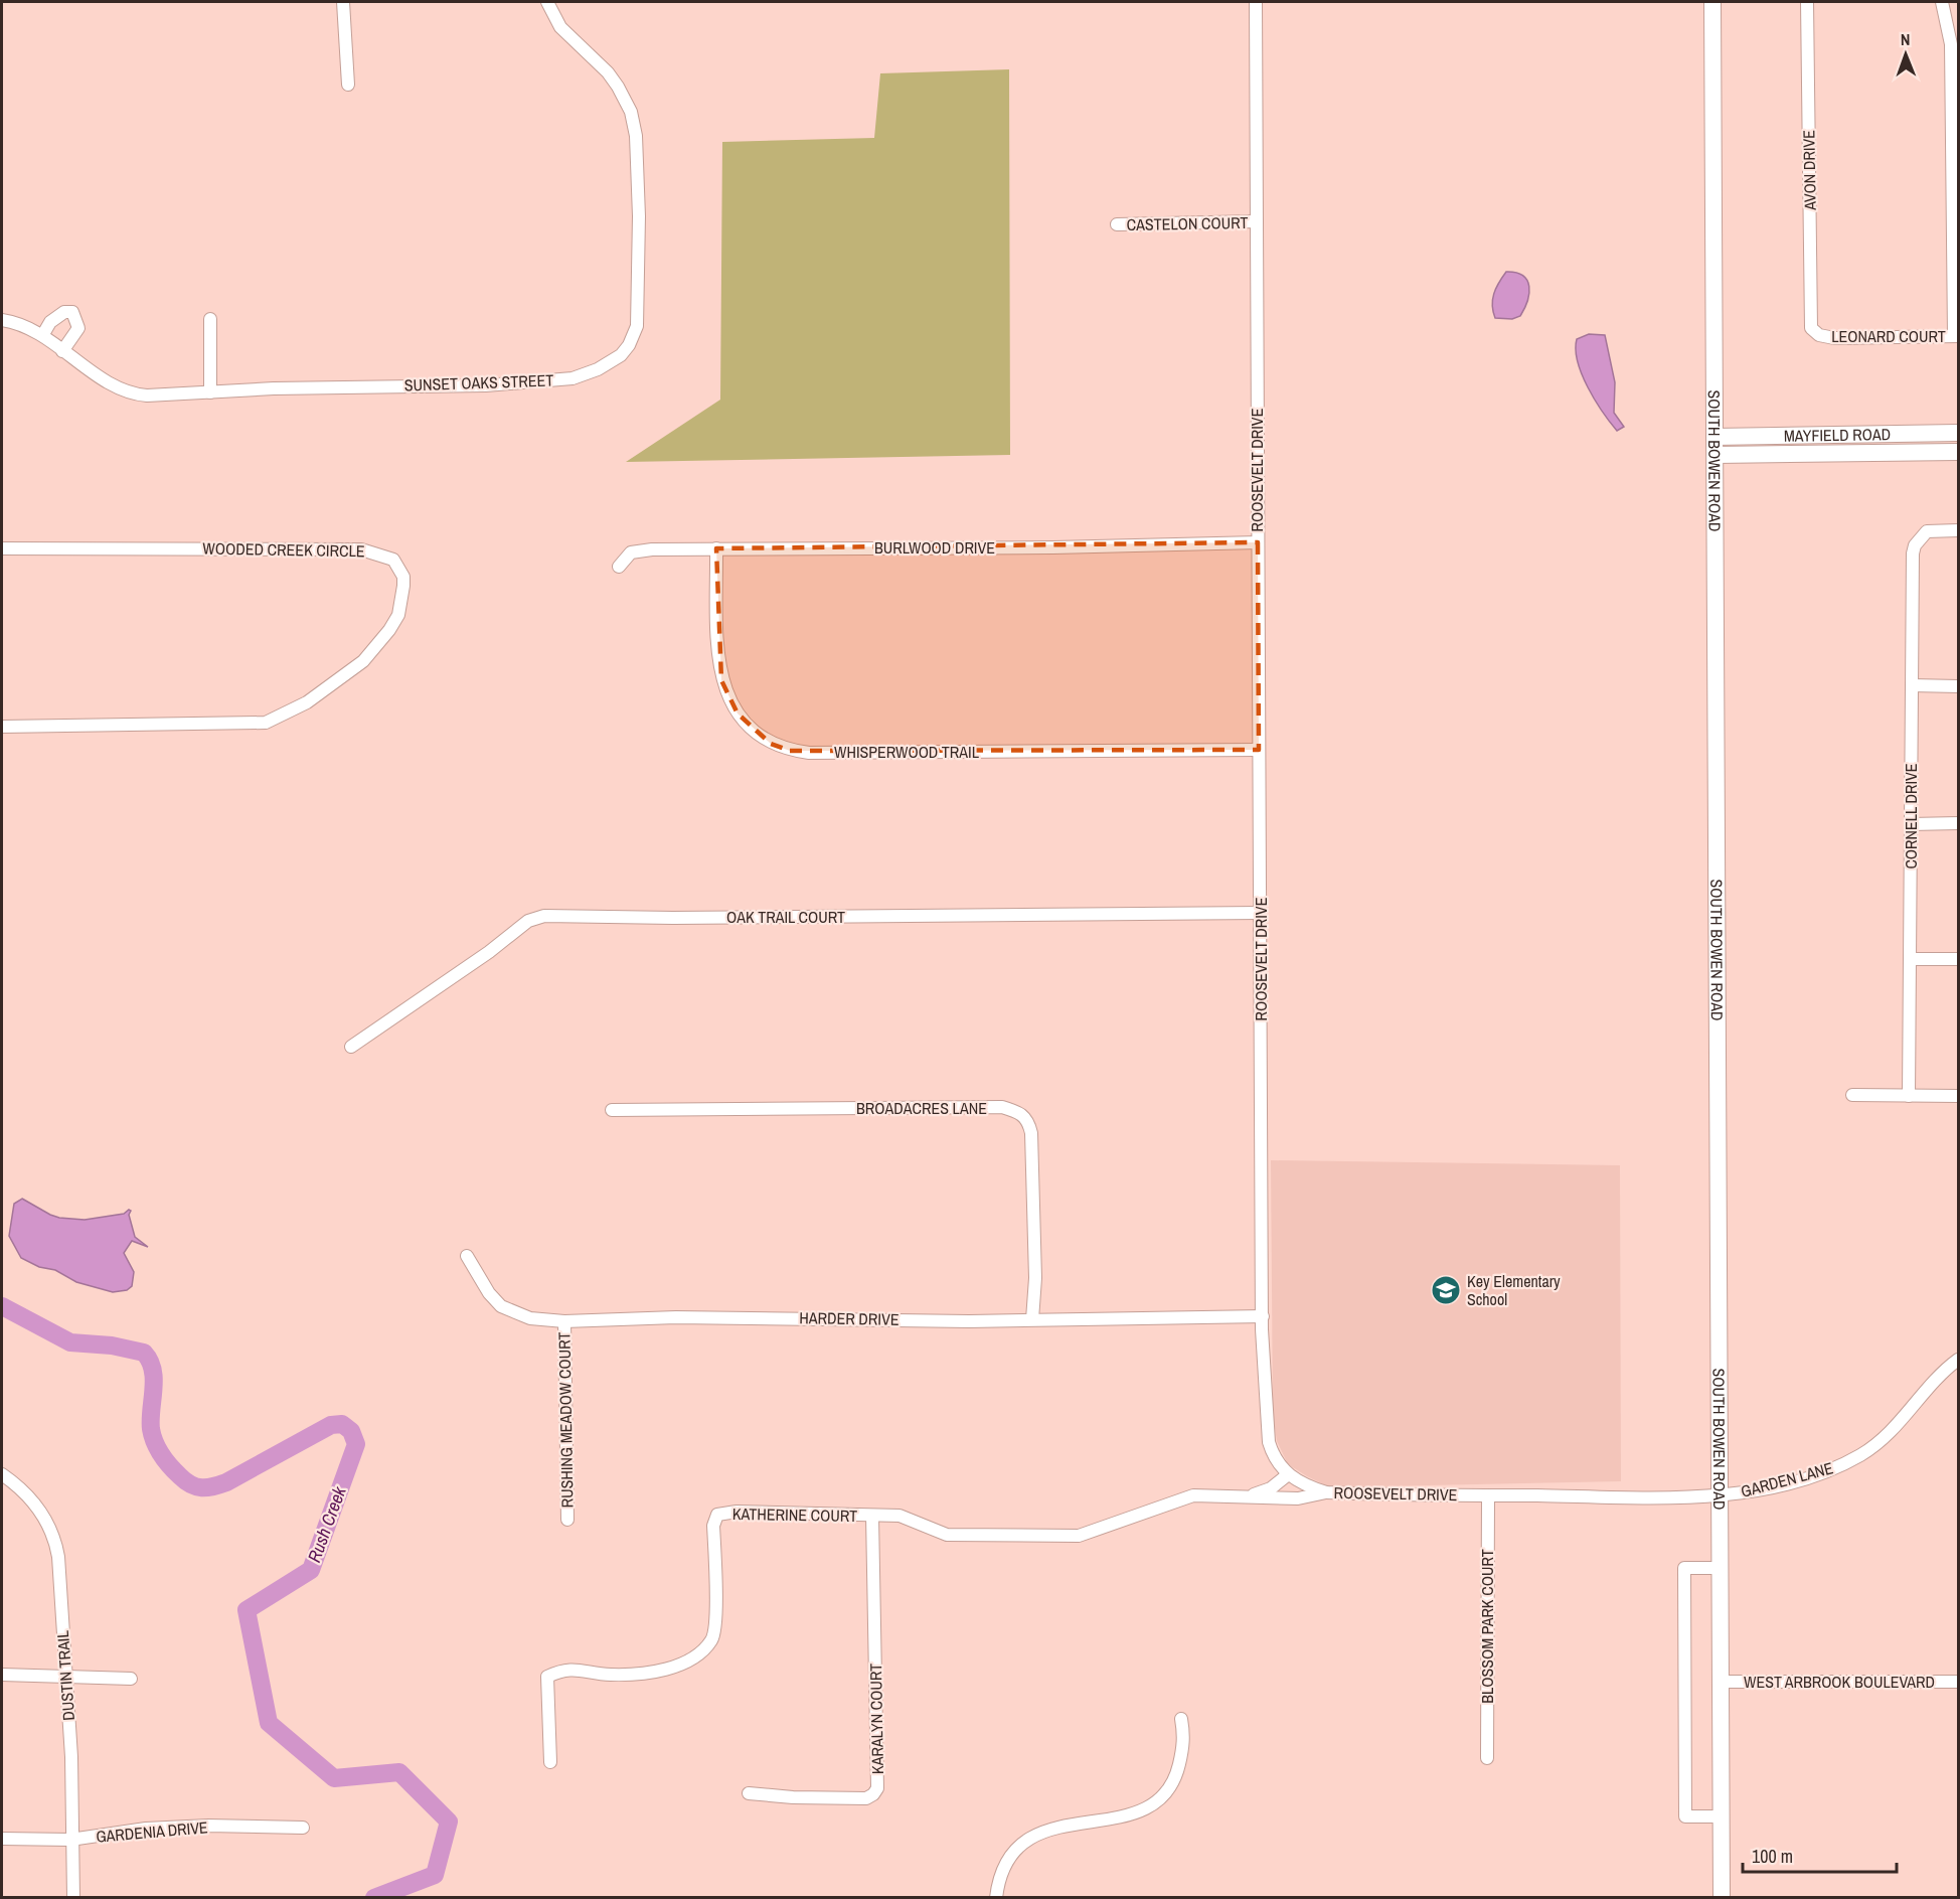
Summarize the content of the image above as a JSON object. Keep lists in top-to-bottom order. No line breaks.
{"streets":{"main road":["MAYFIELD ROAD","SOUTH BOWEN ROAD"],"street":["AVON DRIVE","CASTELON COURT","LEONARD COURT","SUNSET OAKS STREET","ROOSEVELT DRIVE","BURLWOOD DRIVE","WOODED CREEK CIRCLE","WHISPERWOOD TRAIL","CORNELL DRIVE","OAK TRAIL COURT","BROADACRES LANE","HARDER DRIVE","RUSHING MEADOW COURT","GARDEN LANE","KATHERINE COURT","BLOSSOM PARK COURT","DUSTIN TRAIL","WEST ARBROOK BOULEVARD","KARALYN COURT","GARDENIA DRIVE"]},"crossings":[["AVON DRIVE","LEONARD COURT"],["CASTELON COURT","ROOSEVELT DRIVE"],["MAYFIELD ROAD","SOUTH BOWEN ROAD"],["SOUTH BOWEN ROAD","ROOSEVELT DRIVE"],["SOUTH BOWEN ROAD","GARDEN LANE"],["SOUTH BOWEN ROAD","WEST ARBROOK BOULEVARD"],["ROOSEVELT DRIVE","BURLWOOD DRIVE"],["ROOSEVELT DRIVE","WHISPERWOOD TRAIL"],["ROOSEVELT DRIVE","OAK TRAIL COURT"],["ROOSEVELT DRIVE","HARDER DRIVE"],["ROOSEVELT DRIVE","GARDEN LANE"],["ROOSEVELT DRIVE","KATHERINE COURT"],["ROOSEVELT DRIVE","BLOSSOM PARK COURT"],["BURLWOOD DRIVE","WHISPERWOOD TRAIL"],["BROADACRES LANE","HARDER DRIVE"],["HARDER DRIVE","RUSHING MEADOW COURT"],["KATHERINE COURT","KARALYN COURT"],["DUSTIN TRAIL","GARDENIA DRIVE"]],"water":["Rush Creek"],"places":{"school or university":["Key Elementary School"]},"scale_bar":"100 m","north":"top"}
